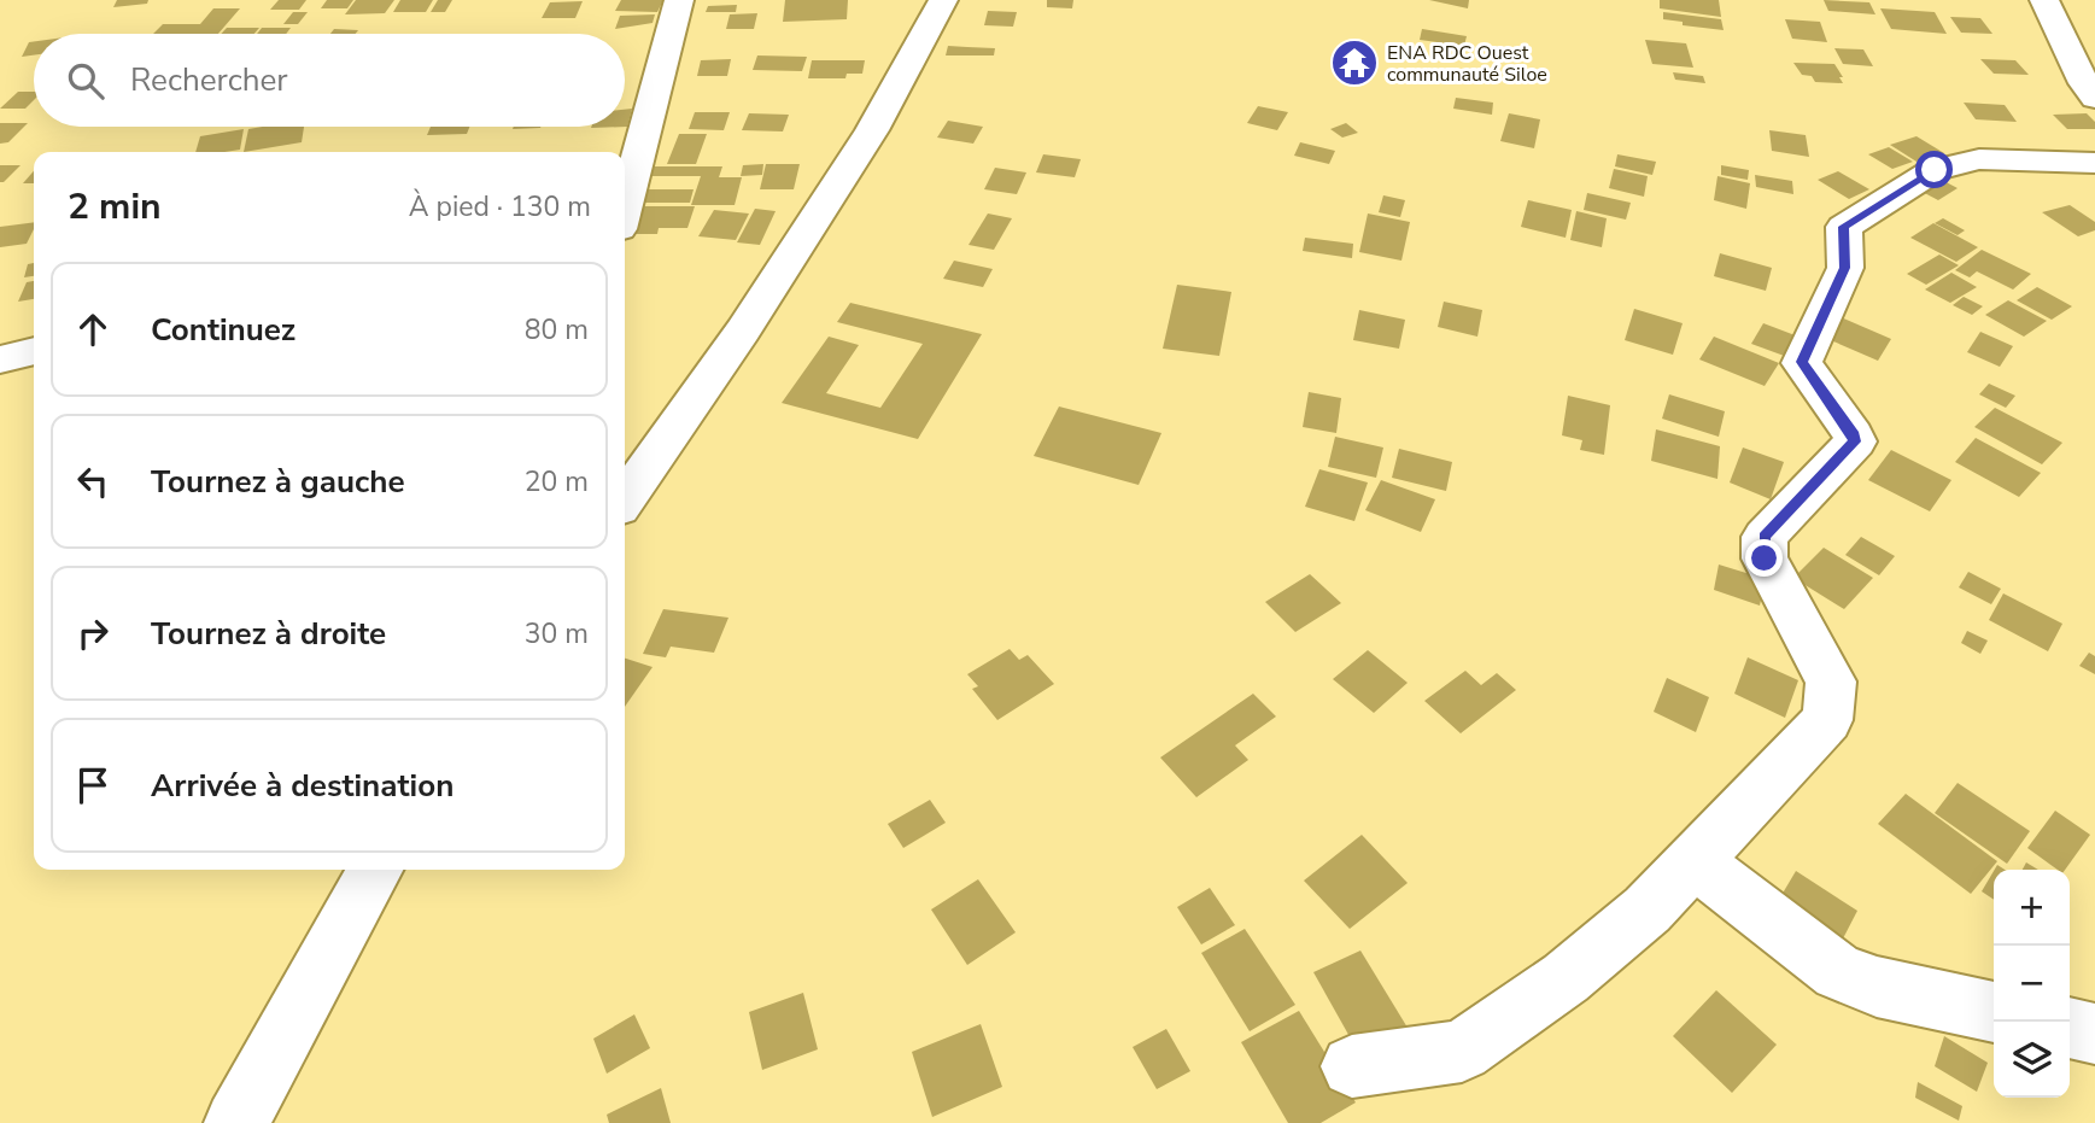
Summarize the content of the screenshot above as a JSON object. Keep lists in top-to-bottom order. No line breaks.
{"places":{"temple":["ENA RDC Ouest communauté Siloe"]},"page":{"search":"Rechercher","heading":["2 min","À pied · 130 m"],"list":[["Continuez","80 m"],["Tournez à gauche","20 m"],["Tournez à droite","30 m"],"Arrivée à destination"],"map_buttons":["+","−"]}}
